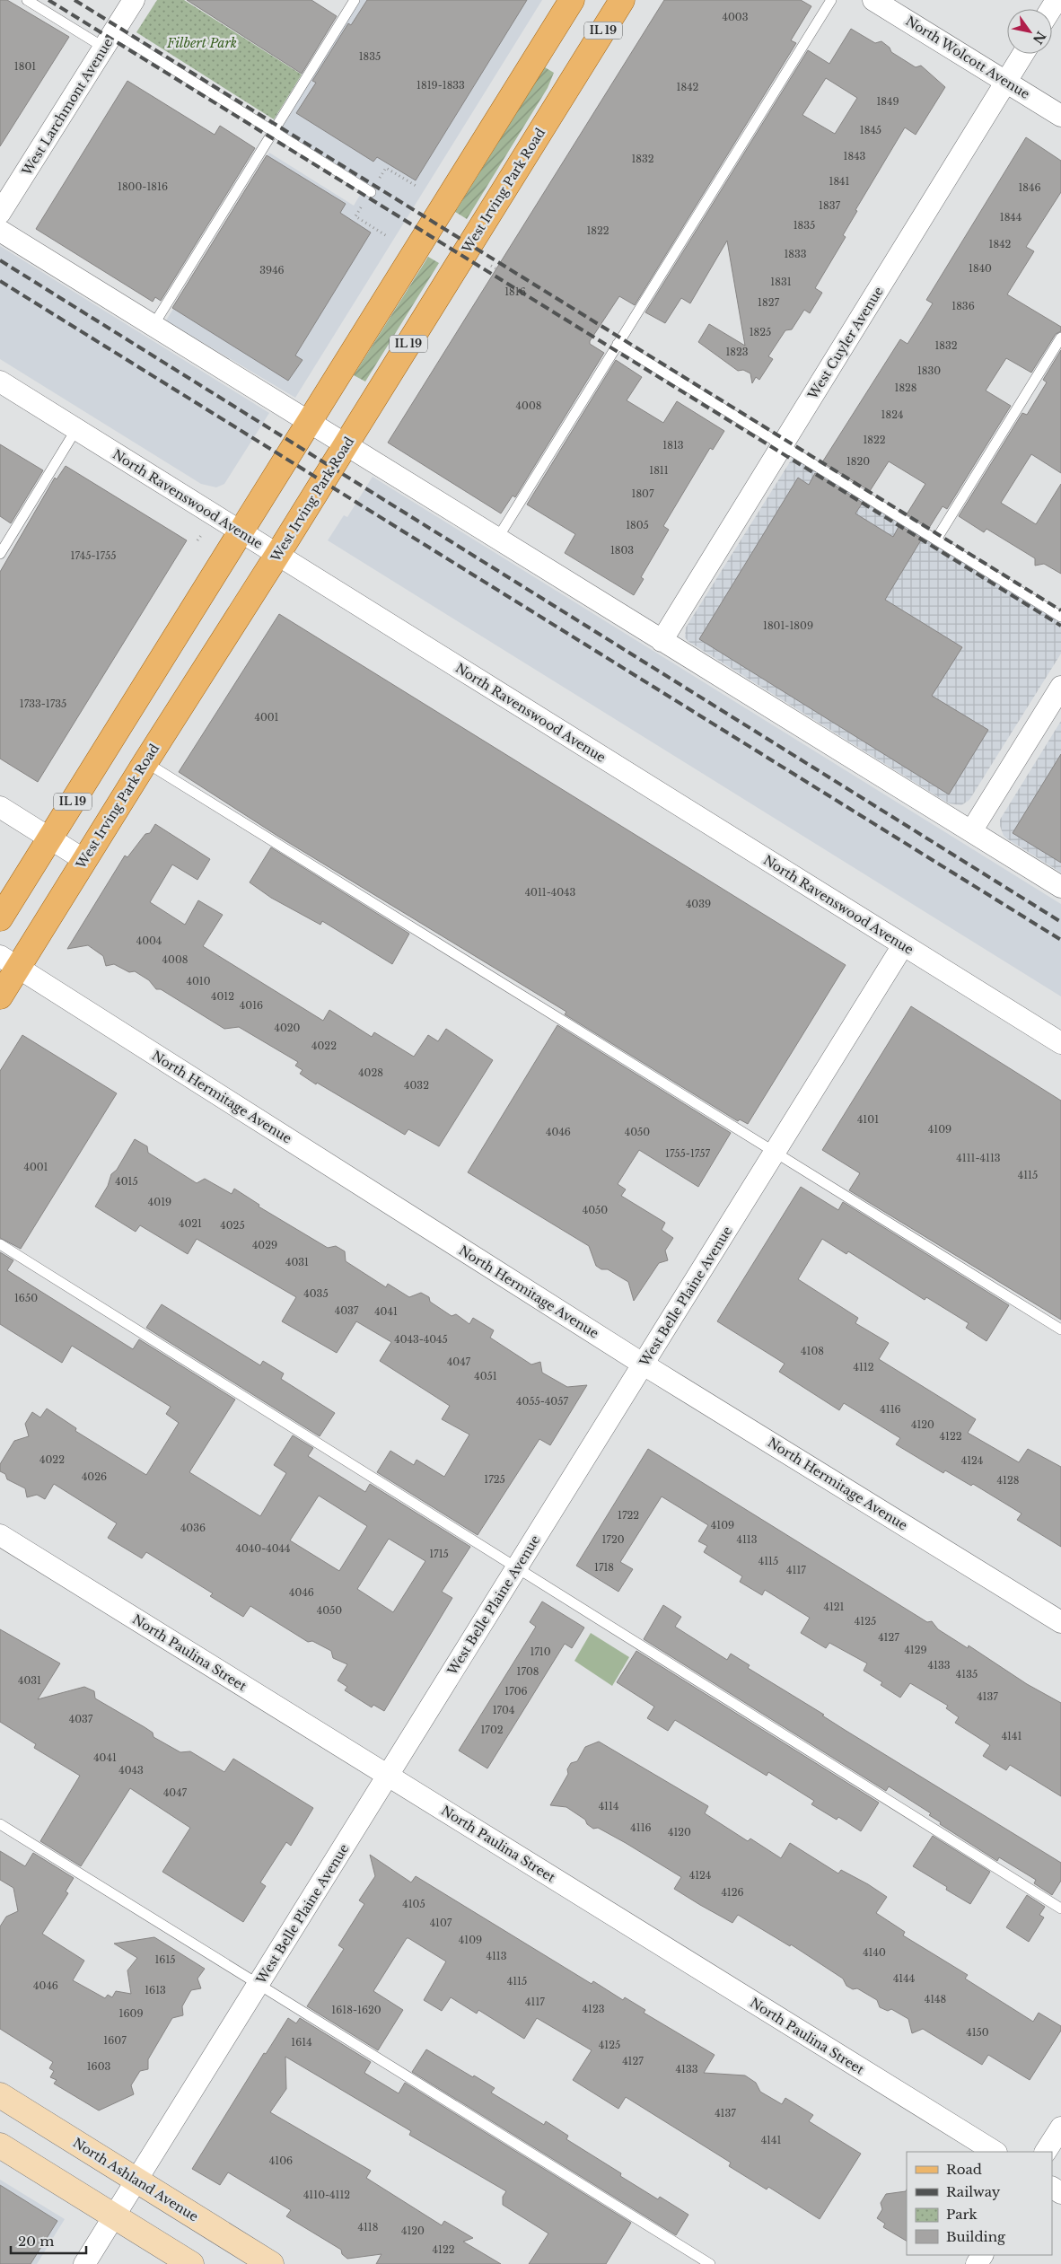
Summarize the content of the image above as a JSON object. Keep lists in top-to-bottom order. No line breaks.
{"streets":{"main road":["IL 19","West Irving Park Road","North Ashland Avenue"],"street":["North Wolcott Avenue","West Larchmont Avenue","West Cuyler Avenue","North Ravenswood Avenue","North Hermitage Avenue","West Belle Plaine Avenue","North Paulina Street"]},"crossings":[["IL 19","North Ravenswood Avenue"],["North Wolcott Avenue","West Cuyler Avenue"],["West Irving Park Road","North Ravenswood Avenue"],["West Irving Park Road","North Hermitage Avenue"],["North Ravenswood Avenue","West Belle Plaine Avenue"],["North Hermitage Avenue","West Belle Plaine Avenue"],["West Belle Plaine Avenue","North Paulina Street"],["West Belle Plaine Avenue","North Ashland Avenue"]],"parks":["Filbert Park"],"house_numbers":["4003","1835","1801","1819-1833","1842","1849","1845","1843","1832","1841","1800-1816","1846","1837","1844","1835","1822","1842","1833","1840","3946","1831","1816","1827","1836","1825","1832","1823","1830","1828","4008","1824","1822","1813","1820","1811","1807","1805","1803","1745-1755","1801-1809","1733-1735","4001","4011-4043","4039","4004","4008","4010","4012","4016","4020","4022","4028","4032","4101","4109","4046","4050","1755-1757","4111-4113","4001","4115","4015","4019","4050","4021","4025","4029","4031","4035","1650","4037","4041","4043-4045","4108","4047","4112","4051","4055-4057","4116","4120","4122","4022","4124","4026","1725","4128","1722","4109","4036","1720","4113","4040-4044","1715","4115","1718","4117","4046","4121","4050","4125","4127","4129","1710","4133","1708","4135","4031","1706","4137","1704","4037","1702","4141","4041","4043","4047","4114","4116","4120","4124","4126","4105","4107","4109","4140","4113","1615","4144","4115","4046","1613","4148","4117","4123","1618-1620","1609","4150","1607","1614","4125","4127","1603","4133","4137","4141","4106","4110-4112","4118","4120","4122"],"legend":["Road","Railway","Park","Building"],"scale_bar":"20 m","north":"bottom right"}
